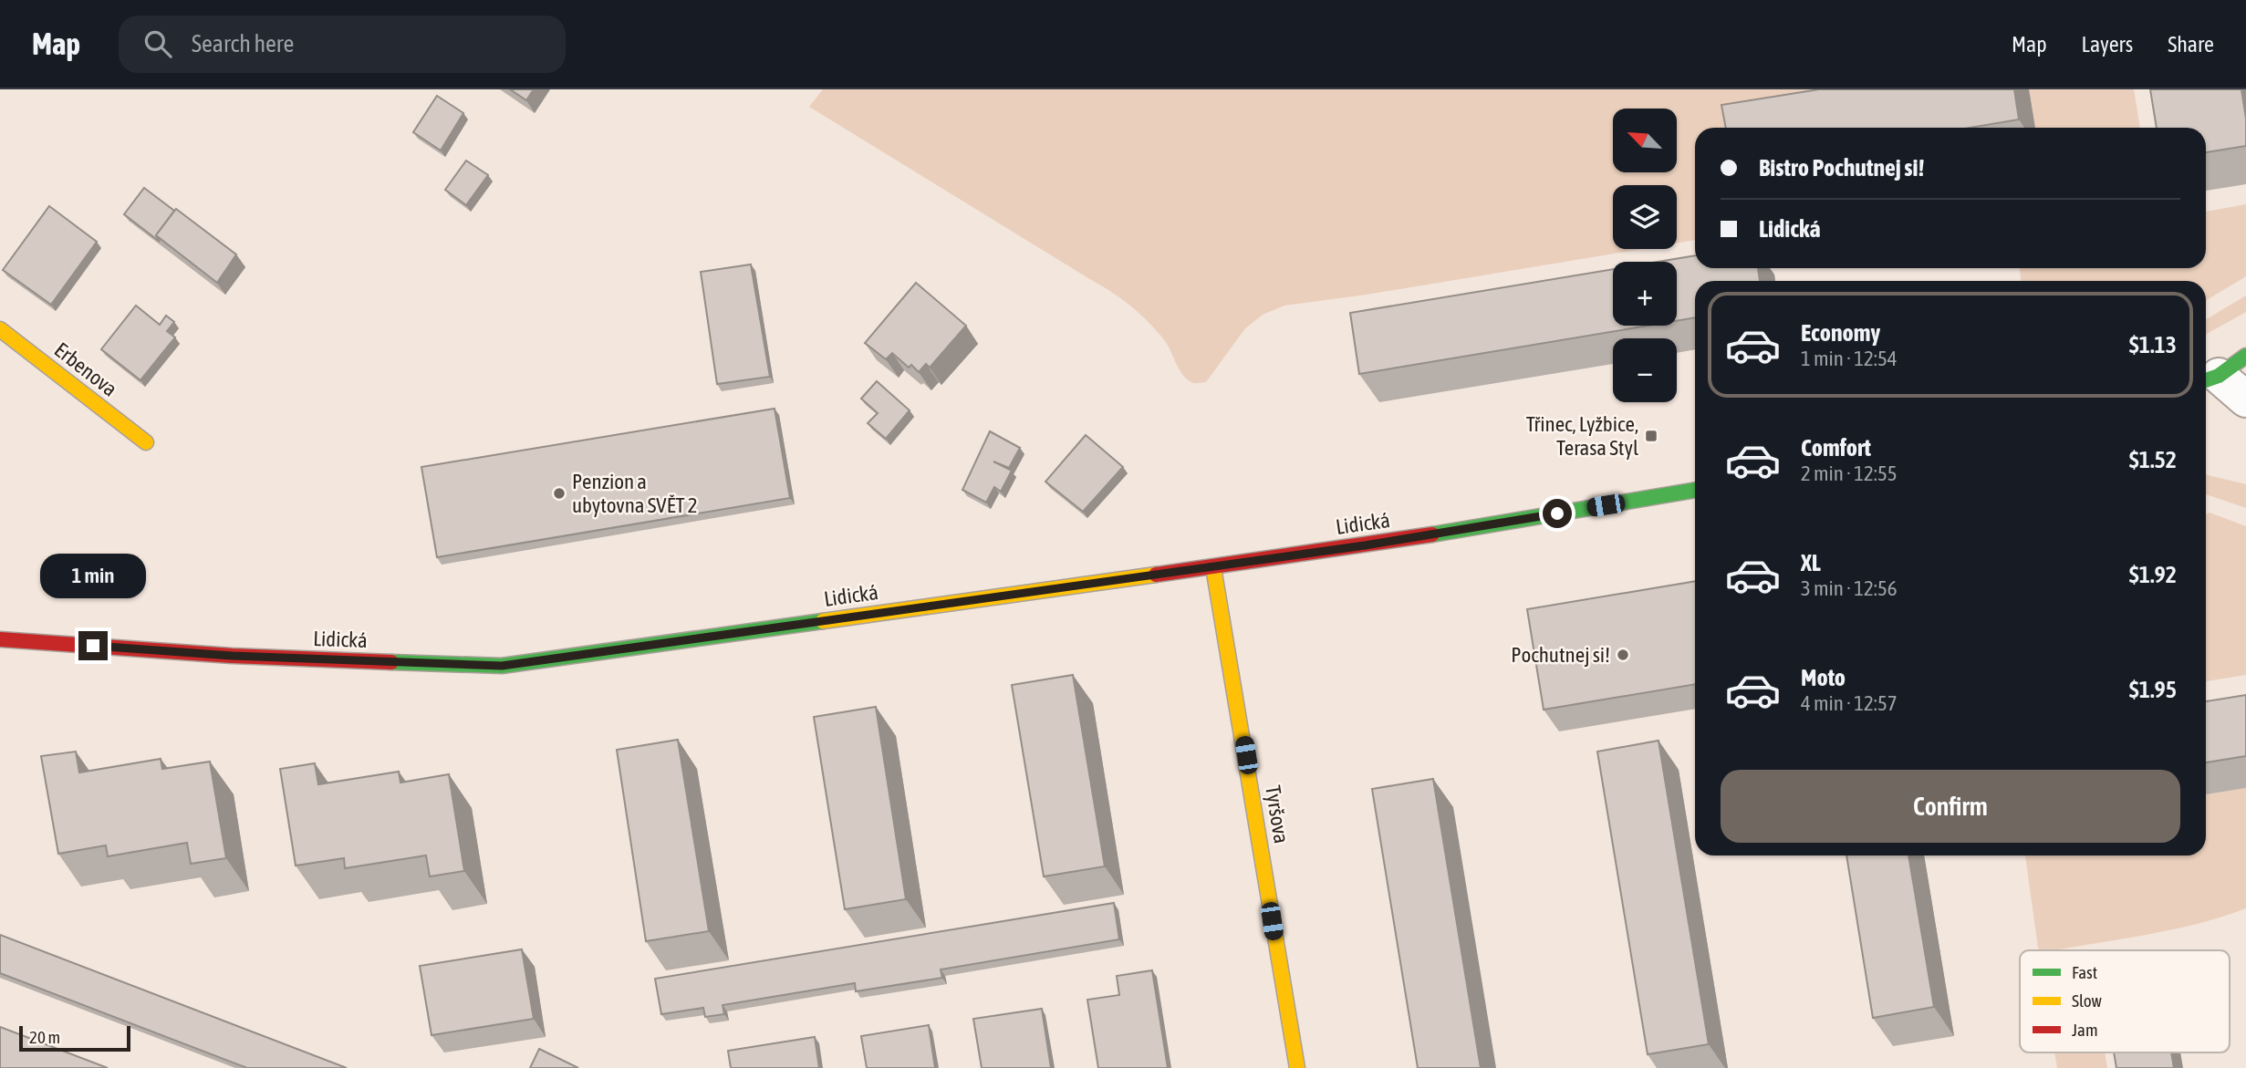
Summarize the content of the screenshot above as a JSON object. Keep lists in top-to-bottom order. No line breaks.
{"streets":{"street":["Erbenova","Lidická","Tyršova"]},"crossings":[["Lidická","Tyršova"]],"places":{"transit":["Třinec, Lyžbice, Terasa Styl"],"other":["Penzion a ubytovna SVĚT 2","Pochutnej si!"]},"legend":["Fast","Slow","Jam"],"scale_bar":"20 m","north":"top left","page":{"header":"Map","search":"Search here","nav":["Map","Layers","Share"],"map_buttons":["+","−"],"banner":["Bistro Pochutnej si!","Lidická"],"list":[{"name":"Economy","note":"1 min · 12:54","value":"$1.13"},{"name":"Comfort","note":"2 min · 12:55","value":"$1.52"},{"name":"XL","note":"3 min · 12:56","value":"$1.92"},{"name":"Moto","note":"4 min · 12:57","value":"$1.95"}],"bubble":"1 min","buttons":"Confirm","scale":"20 m"}}
